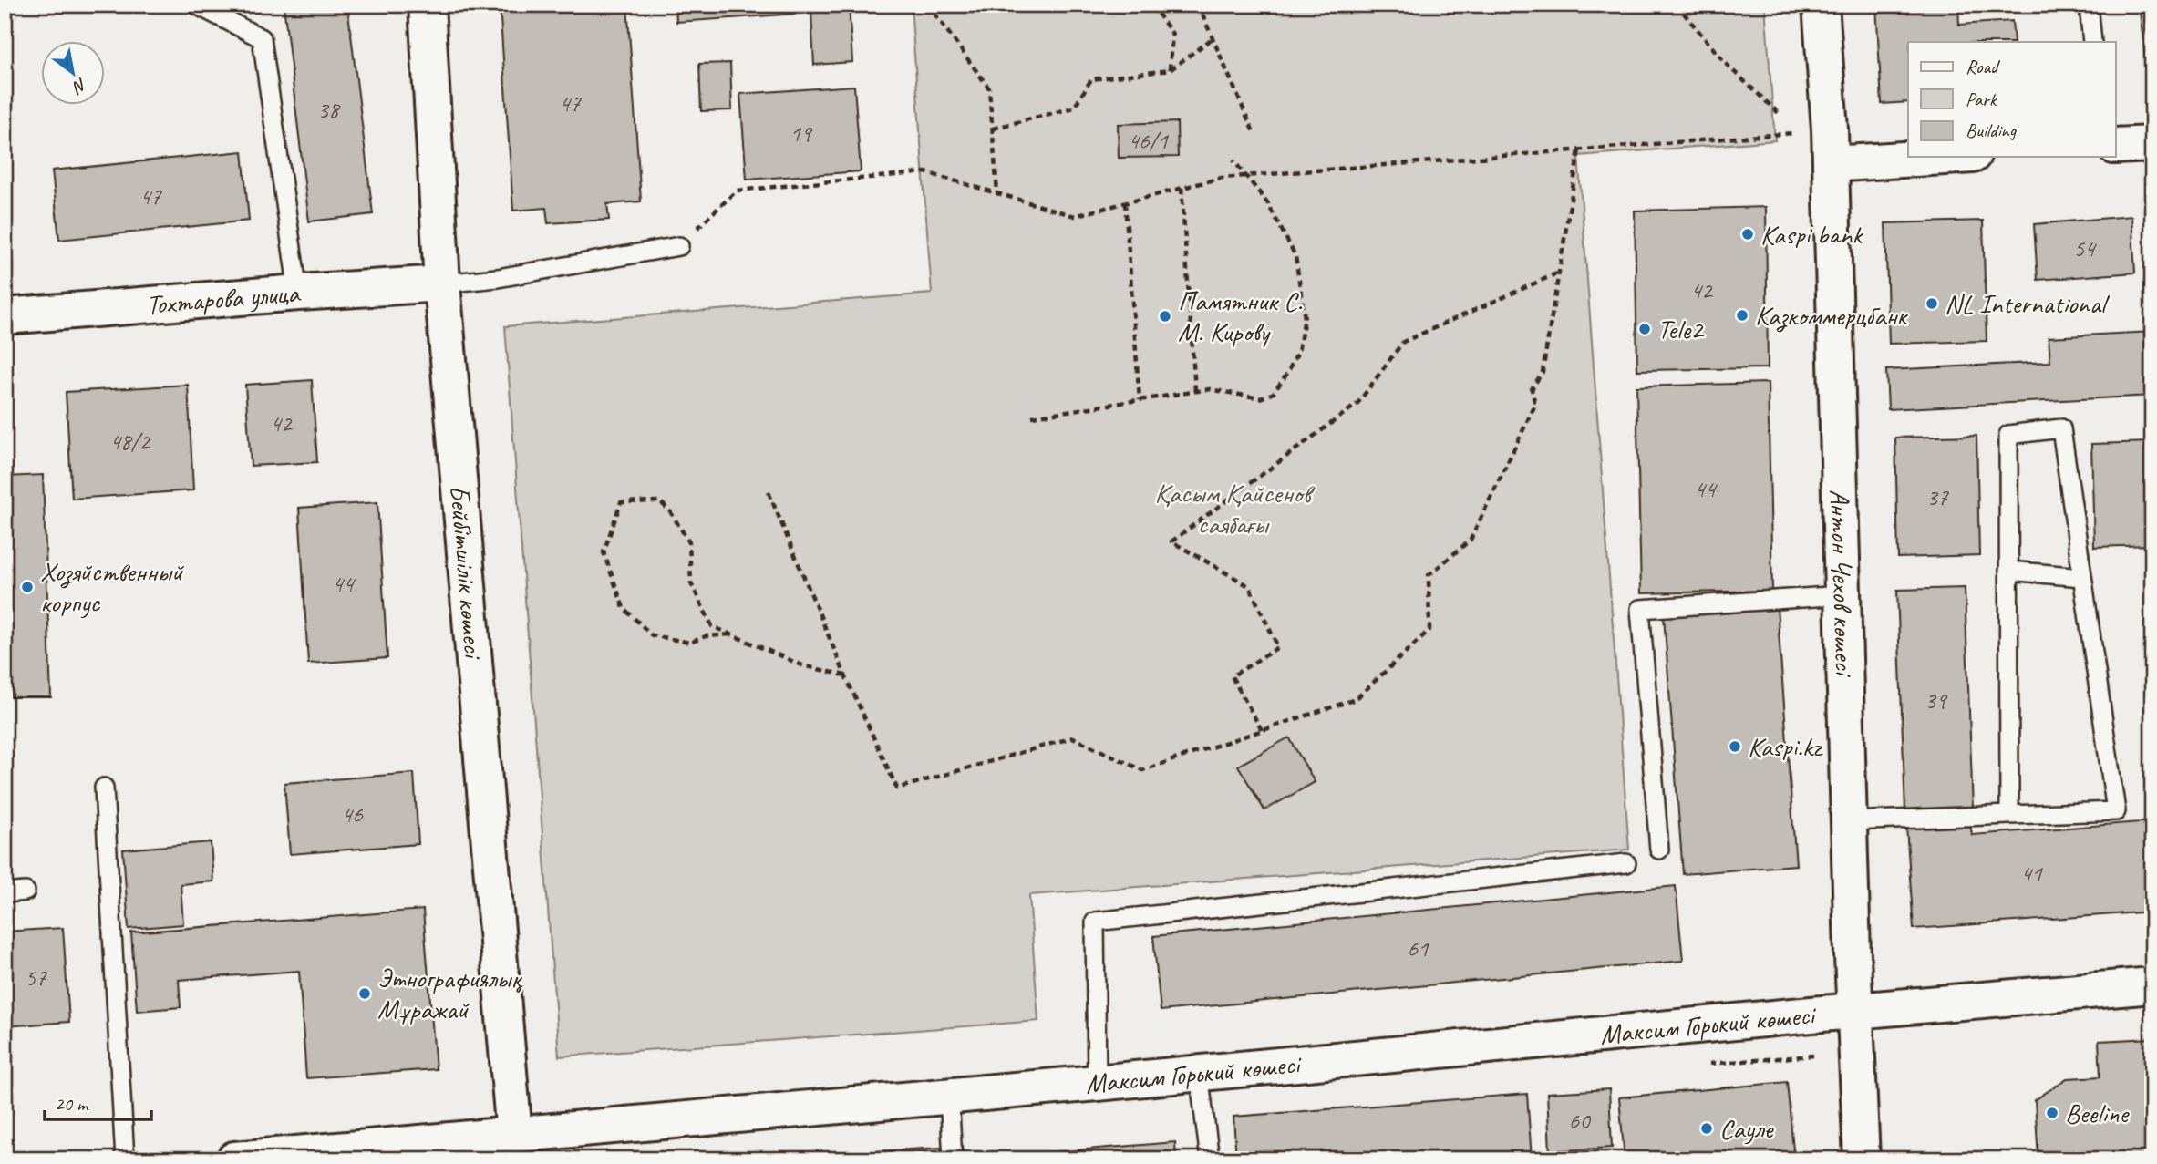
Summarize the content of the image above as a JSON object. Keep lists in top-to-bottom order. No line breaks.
{"streets":{"street":["Тохтарова улица","Бейбітшілік көшесі","Антон Чехов көшесі","Максим Горький көшесі"]},"crossings":[["Тохтарова улица","Бейбітшілік көшесі"],["Бейбітшілік көшесі","Максим Горький көшесі"],["Антон Чехов көшесі","Максим Горький көшесі"]],"parks":["Қасым Қайсенов саябағы"],"places":["Kaspi bank","NL International","Казкоммерцбанк","Памятник С. М. Кирову","Tele2","Хозяйственный корпус","Kaspi.kz","Этнографиялық Мұражай","Beeline","Сауле"],"house_numbers":["47","38","19","46/1","47","54","42","42","48/2","44","37","44","39","46","41","61","57","60"],"legend":["Road","Park","Building"],"scale_bar":"20 m","north":"bottom right"}
